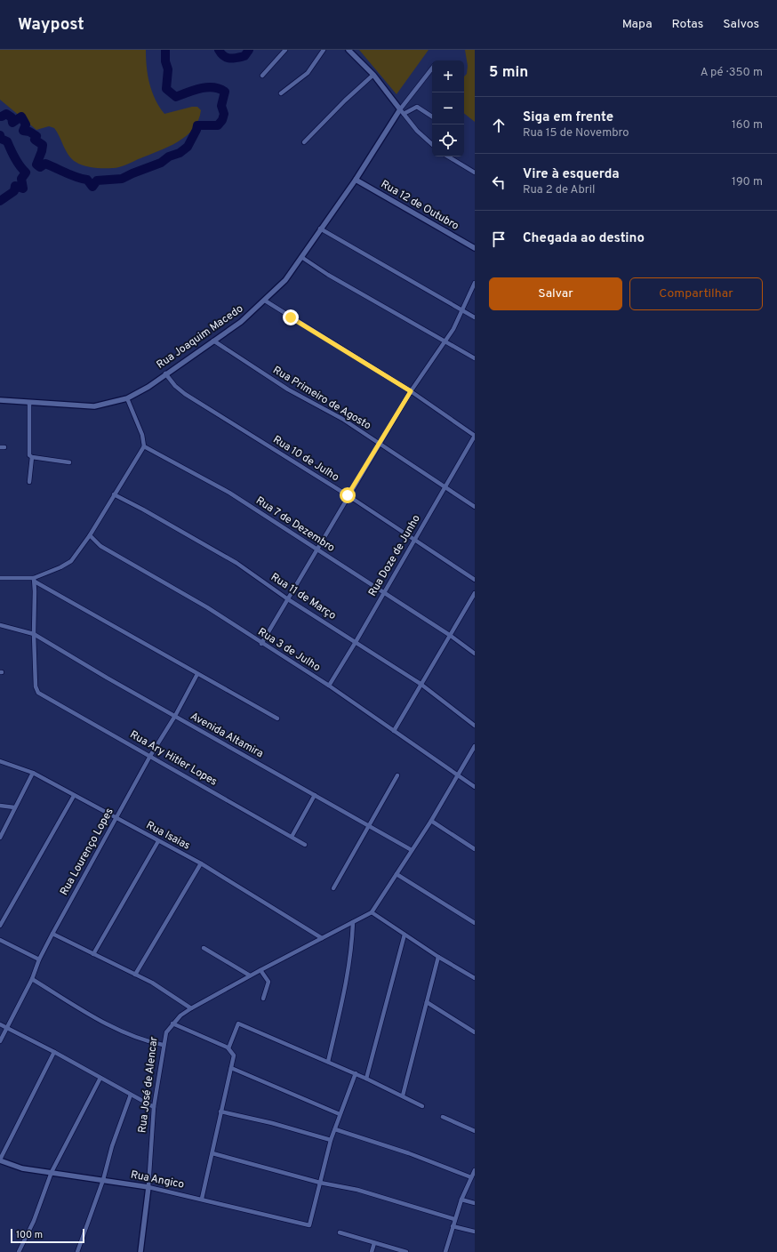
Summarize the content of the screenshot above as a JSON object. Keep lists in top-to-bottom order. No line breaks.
{"streets":{"street":["Rua 12 de Outubro","Rua Joaquim Macedo","Rua Primeiro de Agosto","Rua 10 de Julho","Rua 7 de Dezembro","Rua Doze de Junho","Rua 11 de Março","Rua 3 de Julho","Avenida Altamira","Rua Ary Hitler Lopes","Rua Isaias","Rua Lourenço Lopes","Rua José de Alencar","Rua Angico"]},"crossings":[["Rua 12 de Outubro","Rua Joaquim Macedo"],["Rua Joaquim Macedo","Rua Primeiro de Agosto"],["Rua Joaquim Macedo","Rua 10 de Julho"],["Rua Primeiro de Agosto","Rua Doze de Junho"],["Rua 10 de Julho","Rua Doze de Junho"],["Rua 7 de Dezembro","Rua Doze de Junho"],["Rua Doze de Junho","Rua 11 de Março"],["Rua Doze de Junho","Rua 3 de Julho"],["Avenida Altamira","Rua Ary Hitler Lopes"],["Avenida Altamira","Rua Lourenço Lopes"],["Rua Ary Hitler Lopes","Rua Lourenço Lopes"],["Rua Isaias","Rua Lourenço Lopes"],["Rua Isaias","Rua José de Alencar"],["Rua José de Alencar","Rua Angico"]],"scale_bar":"100 m","page":{"header":"Waypost","nav":["Mapa","Rotas","Salvos"],"heading":["5 min","A pé · 350 m"],"map_buttons":["+","−"],"list":[["Siga em frente","Rua 15 de Novembro","160 m"],["Vire à esquerda","Rua 2 de Abril","190 m"],"Chegada ao destino"],"buttons":["Salvar","Compartilhar"],"scale":"100 m"}}
